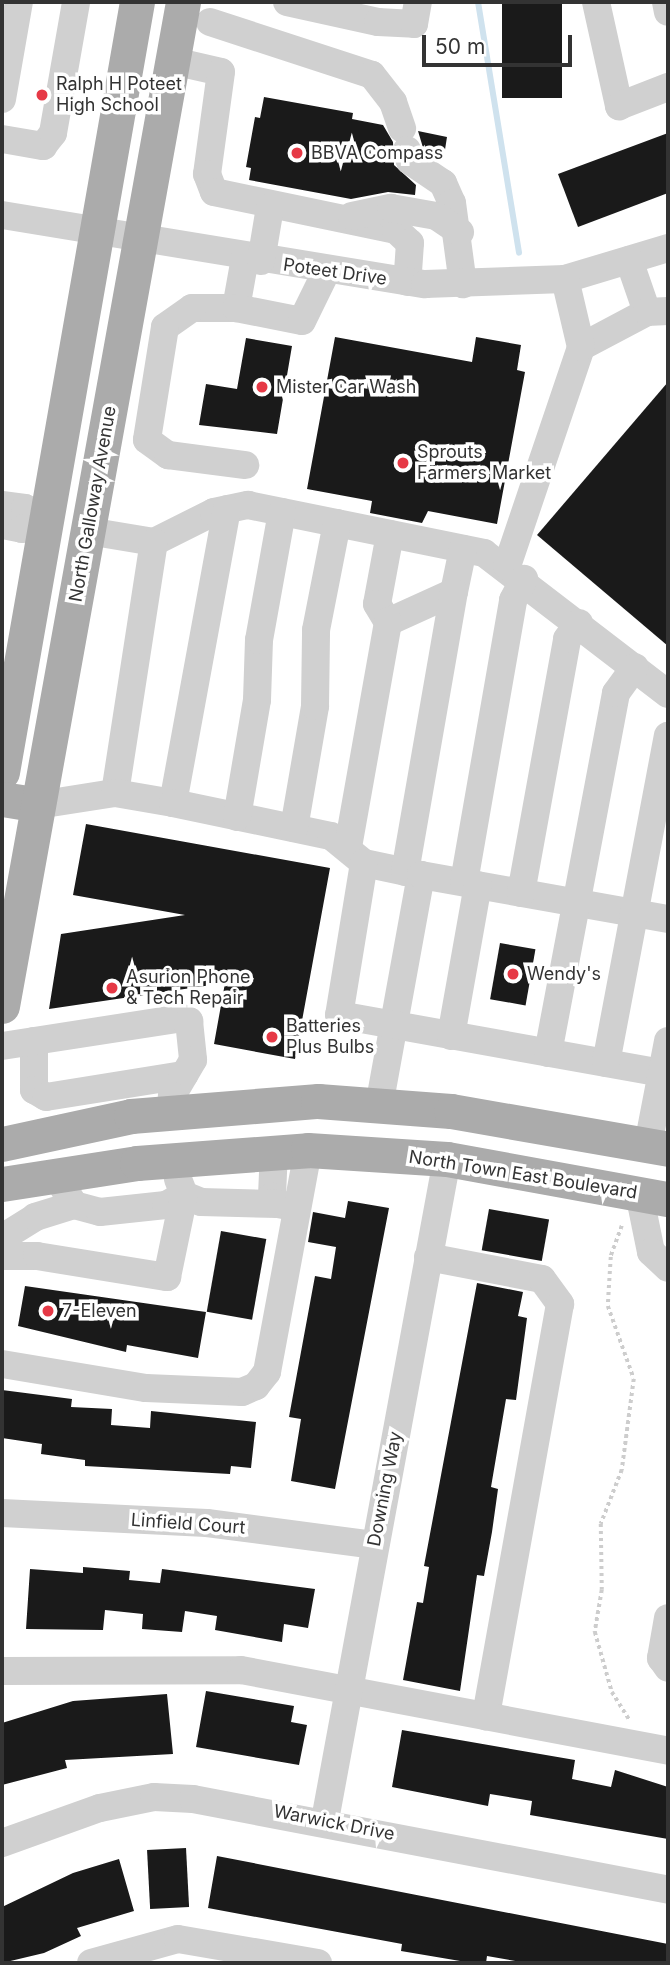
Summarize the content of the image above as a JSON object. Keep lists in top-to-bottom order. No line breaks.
{"streets":{"main road":["North Galloway Avenue","North Town East Boulevard"],"street":["Poteet Drive","Downing Way","Linfield Court","Warwick Drive"]},"crossings":[["Poteet Drive","North Galloway Avenue"],["North Town East Boulevard","Downing Way"],["Downing Way","Linfield Court"],["Downing Way","Warwick Drive"]],"places":["Ralph H Poteet High School","BBVA Compass","Mister Car Wash","Sprouts Farmers Market","Wendy's","Asurion Phone & Tech Repair","Batteries Plus Bulbs","7-Eleven"],"scale_bar":"50 m"}
